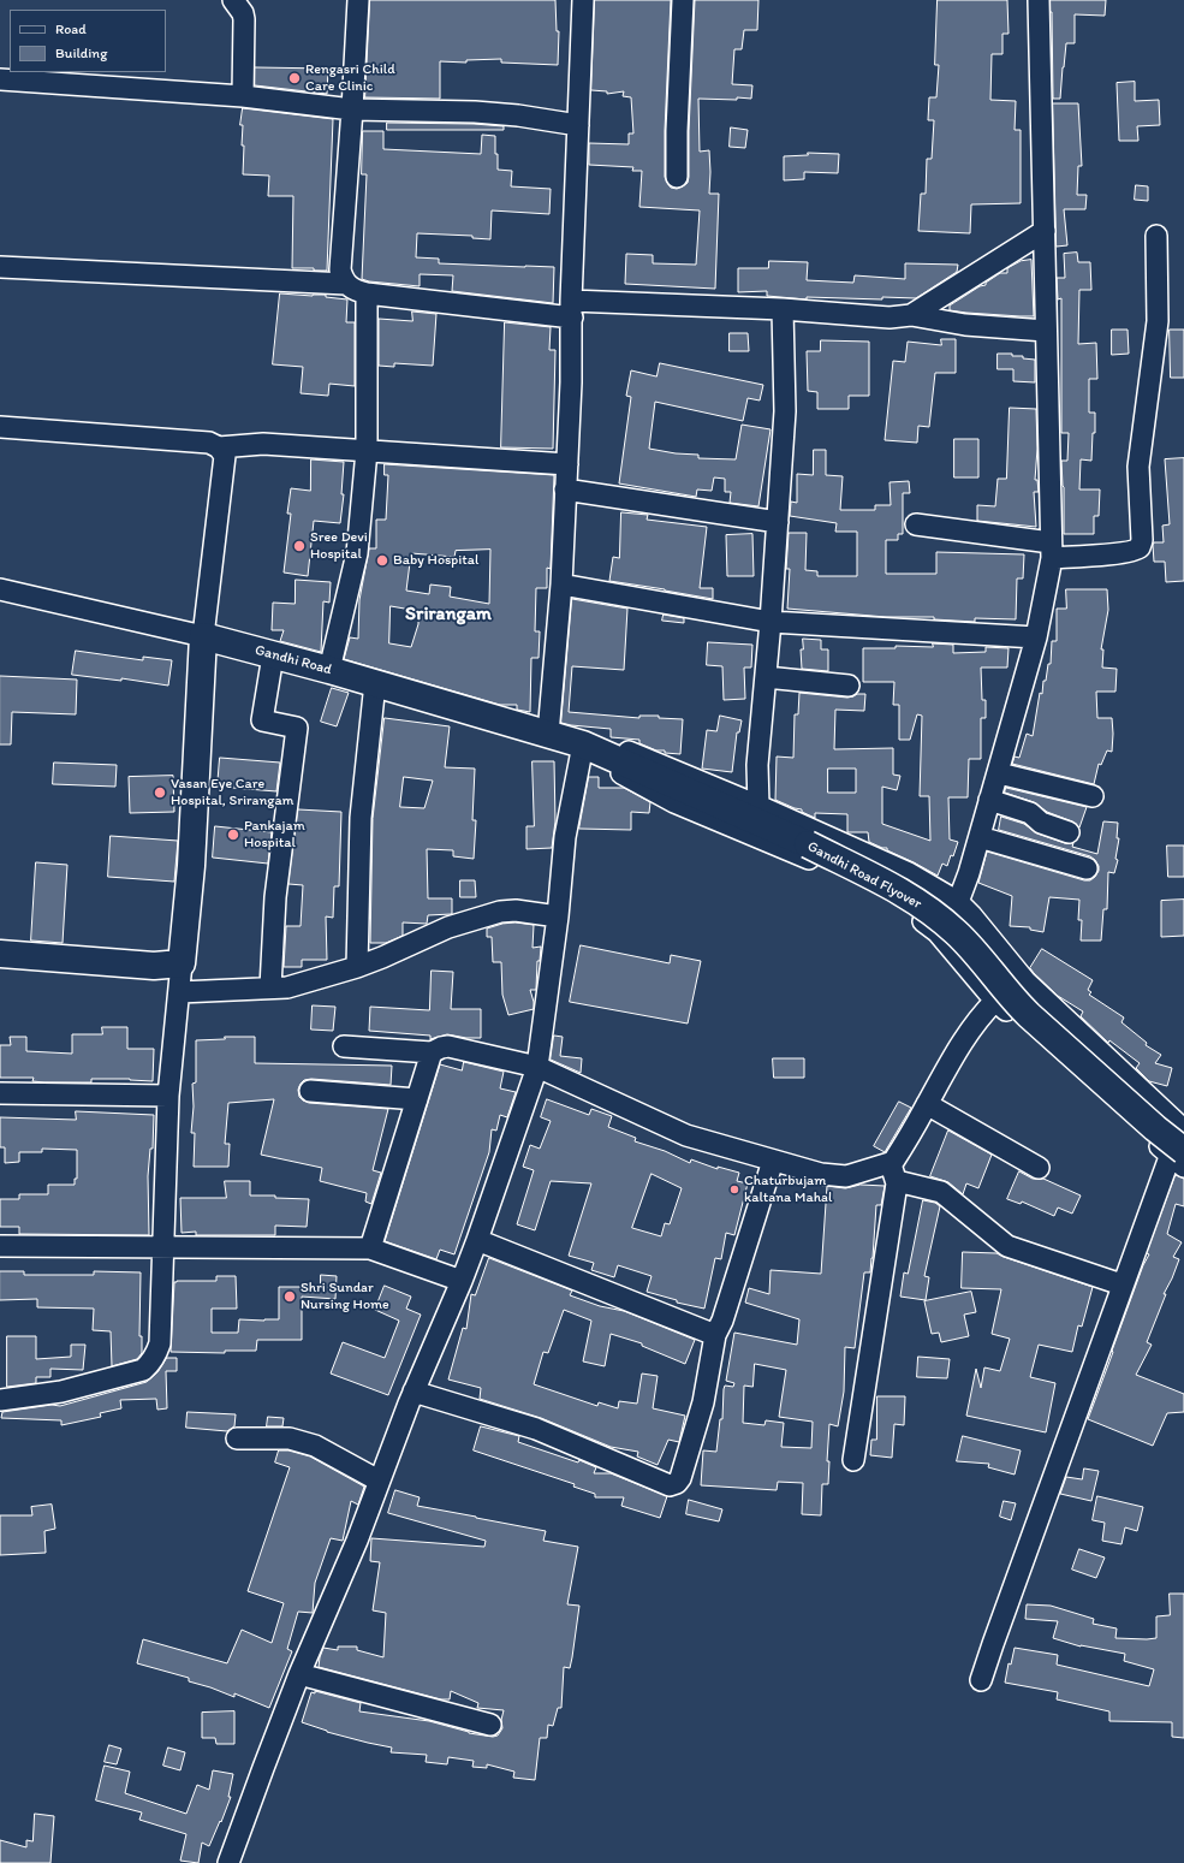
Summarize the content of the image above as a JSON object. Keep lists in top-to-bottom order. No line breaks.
{"streets":{"main road":["Gandhi Road","Gandhi Road Flyover"]},"crossings":[["Gandhi Road","Gandhi Road Flyover"]],"districts":["Srirangam"],"places":["Rengasri Child Care Clinic","Sree Devi Hospital","Baby Hospital","Vasan Eye Care Hospital, Srirangam","Pankajam Hospital","Chaturbujam kaltana Mahal","Shri Sundar Nursing Home"],"legend":["Road","Building"]}
